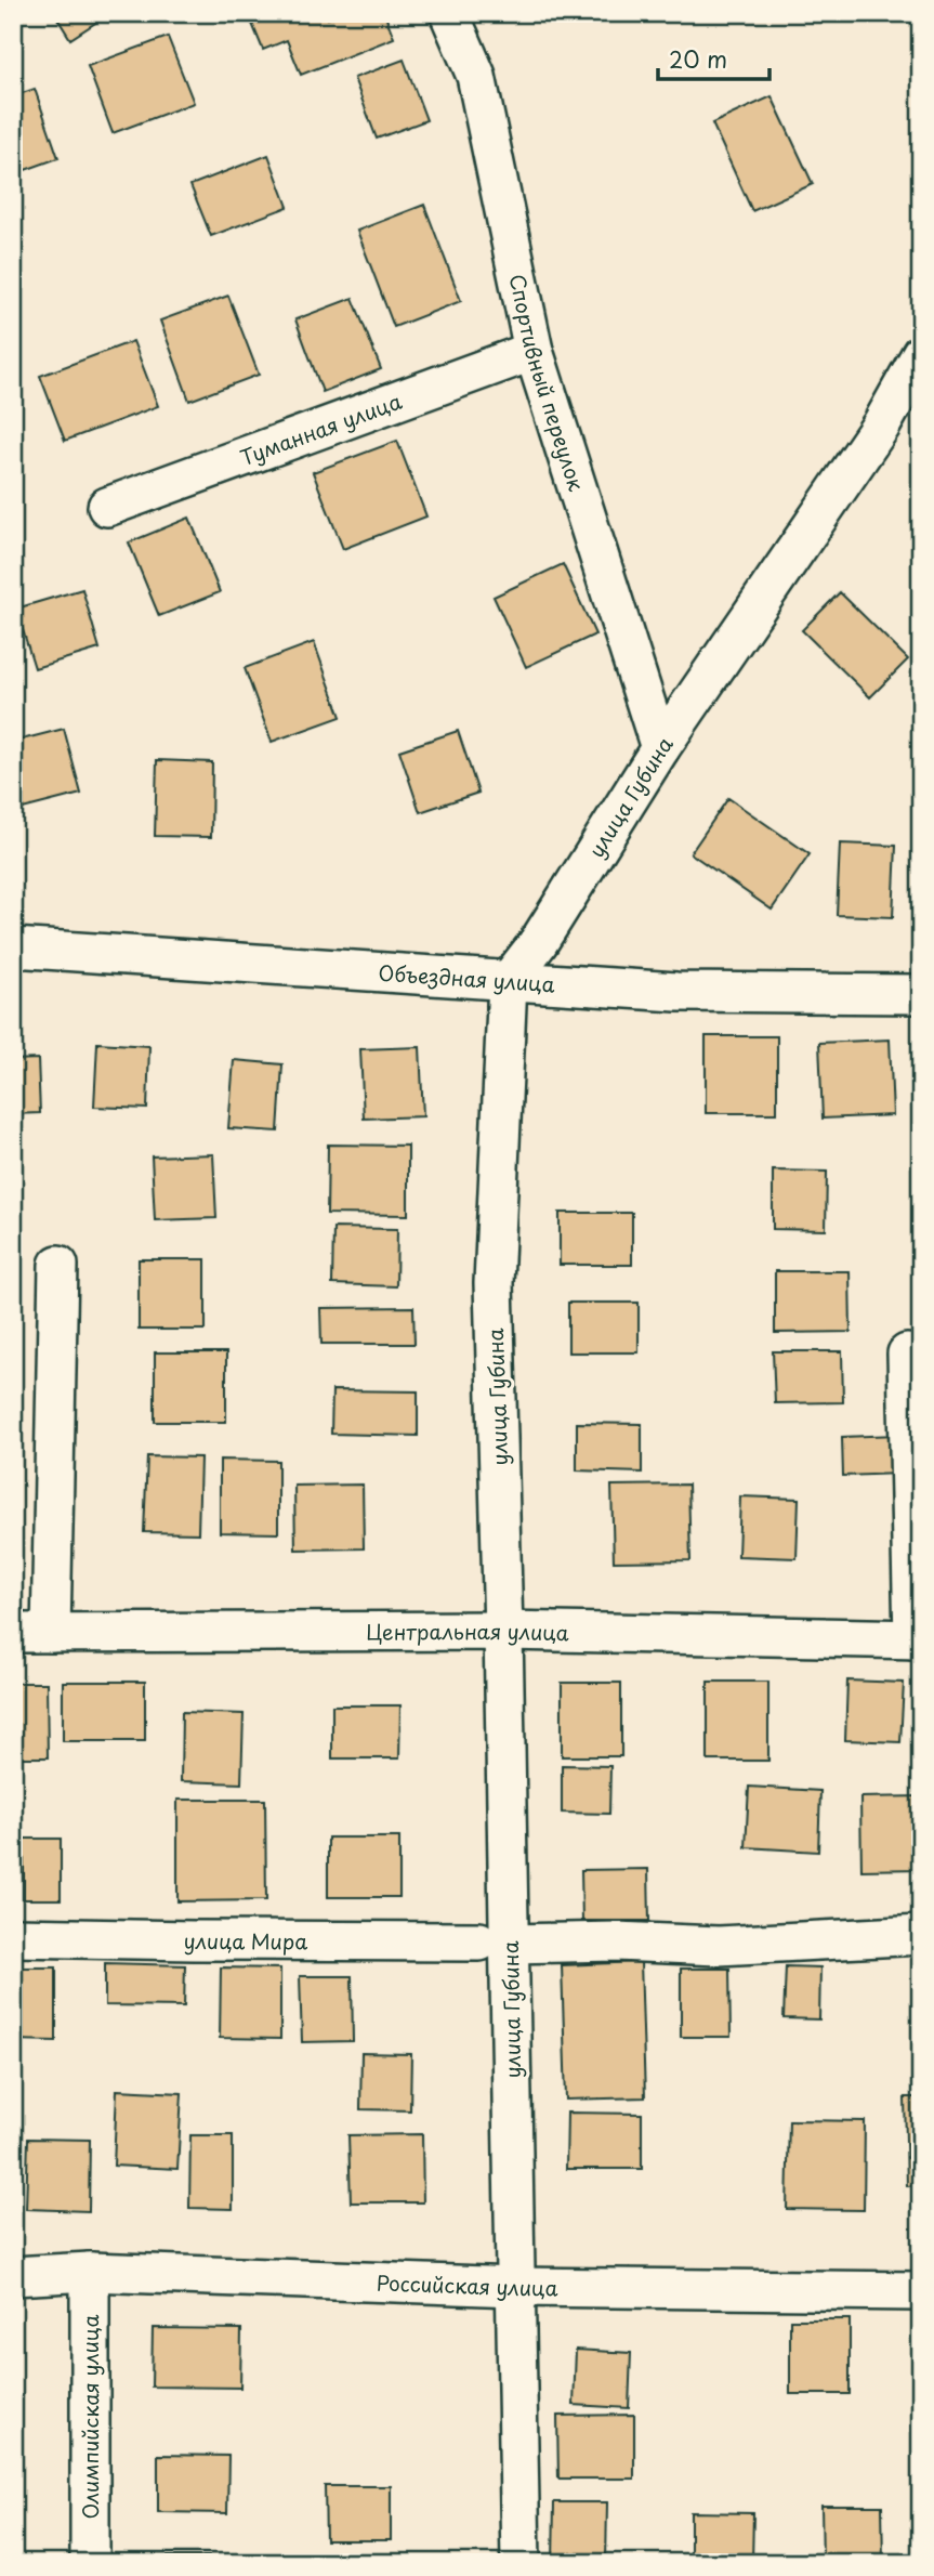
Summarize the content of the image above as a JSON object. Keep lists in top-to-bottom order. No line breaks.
{"streets":{"street":["Спортивный переулок","Туманная улица","улица Губина","Объездная улица","Центральная улица","улица Мира","Российская улица","Олимпийская улица"]},"crossings":[["Спортивный переулок","Туманная улица"],["Спортивный переулок","улица Губина"],["улица Губина","Объездная улица"],["улица Губина","Центральная улица"],["улица Губина","улица Мира"],["улица Губина","Российская улица"],["Российская улица","Олимпийская улица"]],"scale_bar":"20 m"}
